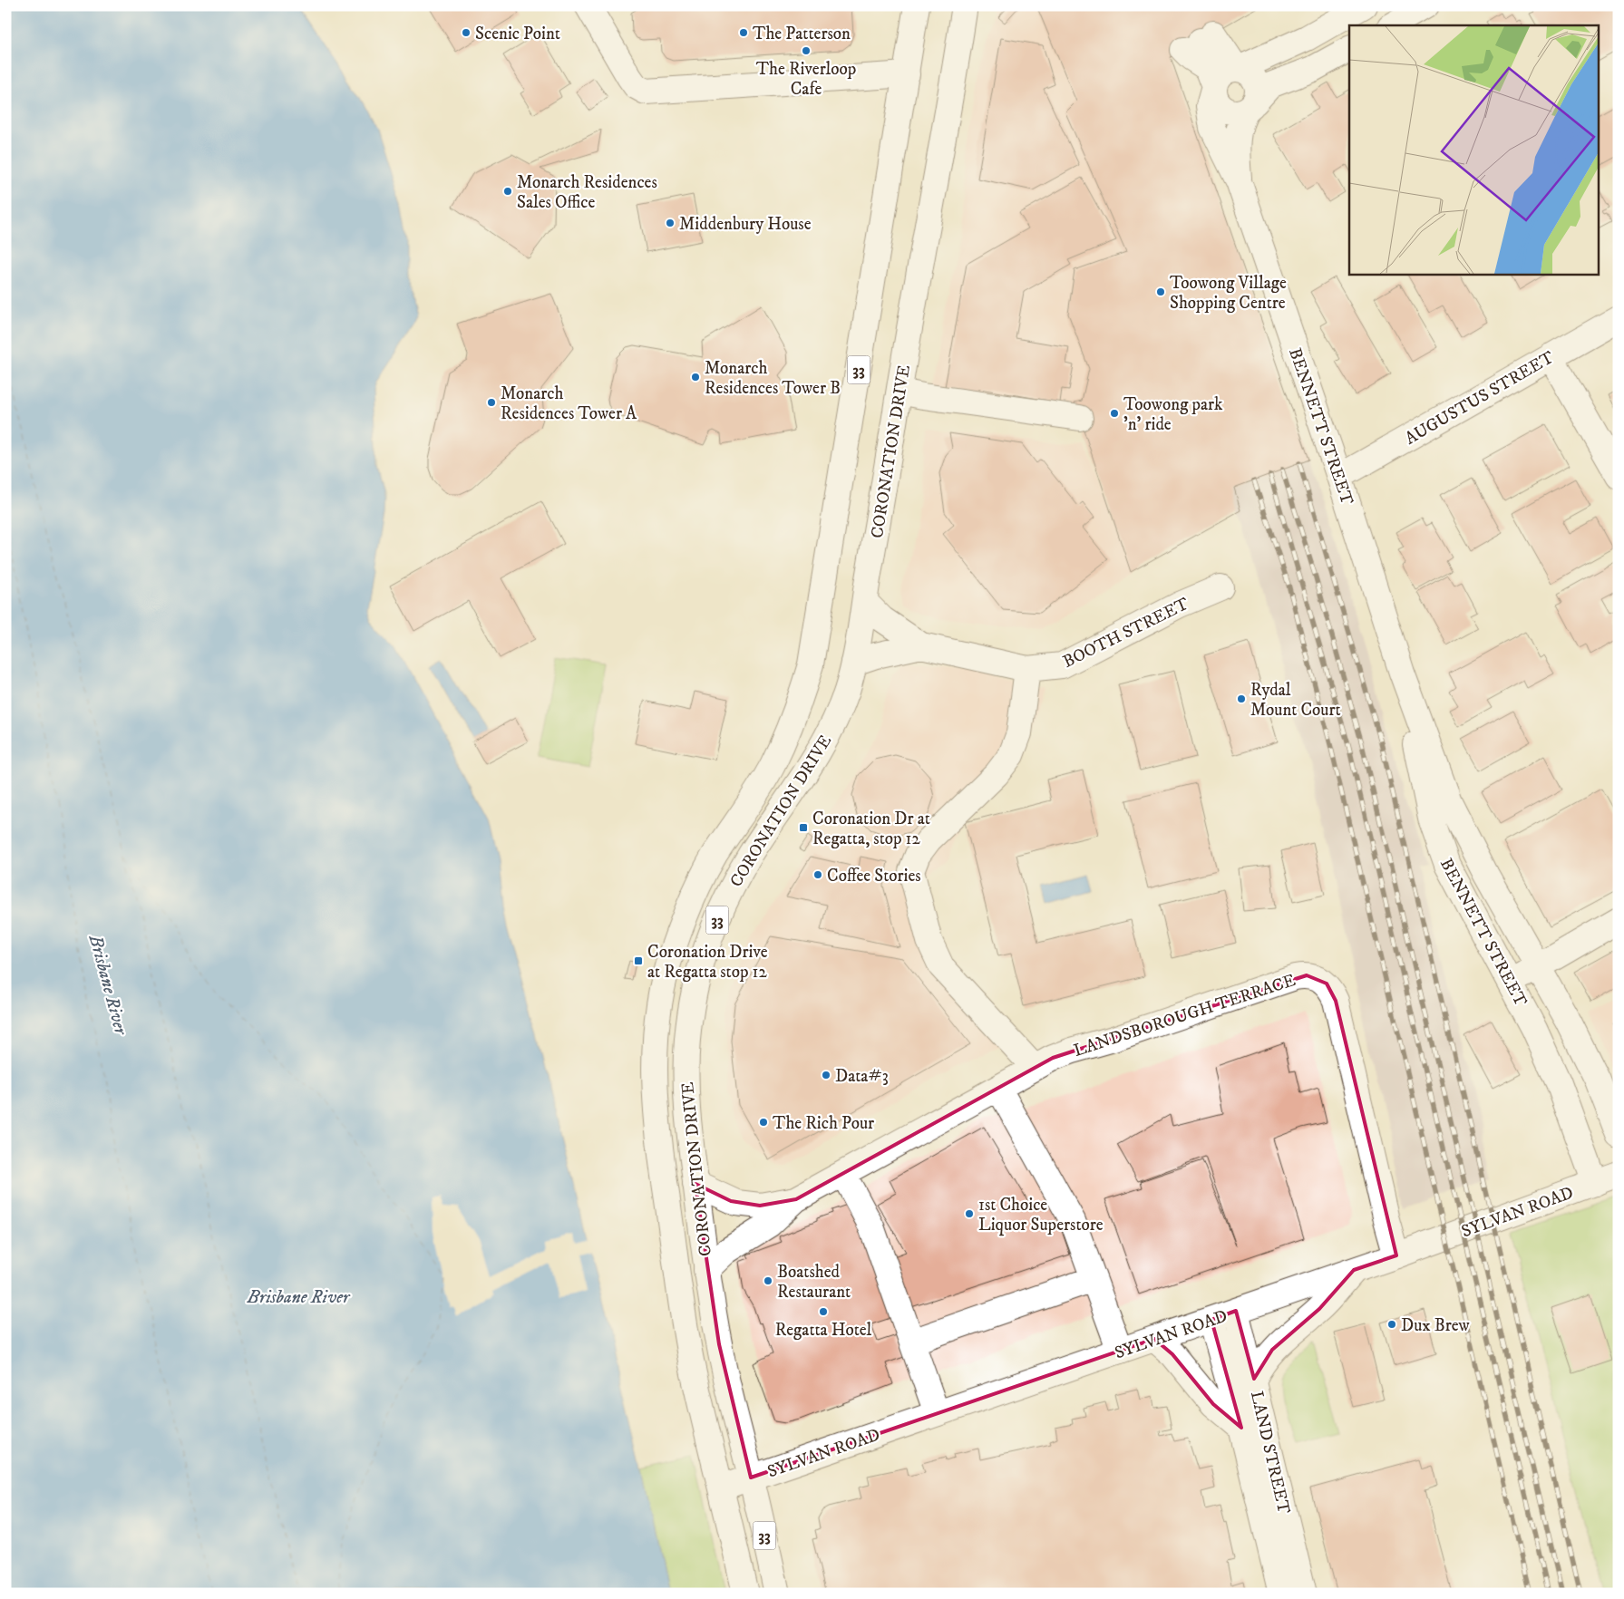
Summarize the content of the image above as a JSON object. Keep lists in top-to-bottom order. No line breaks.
{"streets":{"main road":["33","AUGUSTUS STREET","BENNETT STREET","CORONATION DRIVE","BOOTH STREET","LANDSBOROUGH TERRACE","SYLVAN ROAD","LAND STREET"]},"crossings":[["33","CORONATION DRIVE"],["AUGUSTUS STREET","BENNETT STREET"],["BENNETT STREET","SYLVAN ROAD"],["CORONATION DRIVE","BOOTH STREET"],["CORONATION DRIVE","LANDSBOROUGH TERRACE"],["CORONATION DRIVE","SYLVAN ROAD"],["LANDSBOROUGH TERRACE","SYLVAN ROAD"],["SYLVAN ROAD","LAND STREET"]],"water":["Brisbane River"],"places":{"other":["Scenic Point","The Patterson","The Riverloop Cafe","Monarch Residences Sales Office","Middenbury House","Toowong Village Shopping Centre","Monarch Residences Tower B","Monarch Residences Tower A","Toowong park 'n' ride","Rydal Mount Court","Coffee Stories","Data#3","The Rich Pour","1st Choice Liquor Superstore","Boatshed Restaurant","Regatta Hotel","Dux Brew"],"transit":["Coronation Dr at Regatta, stop 12","Coronation Drive at Regatta stop 12"]}}
